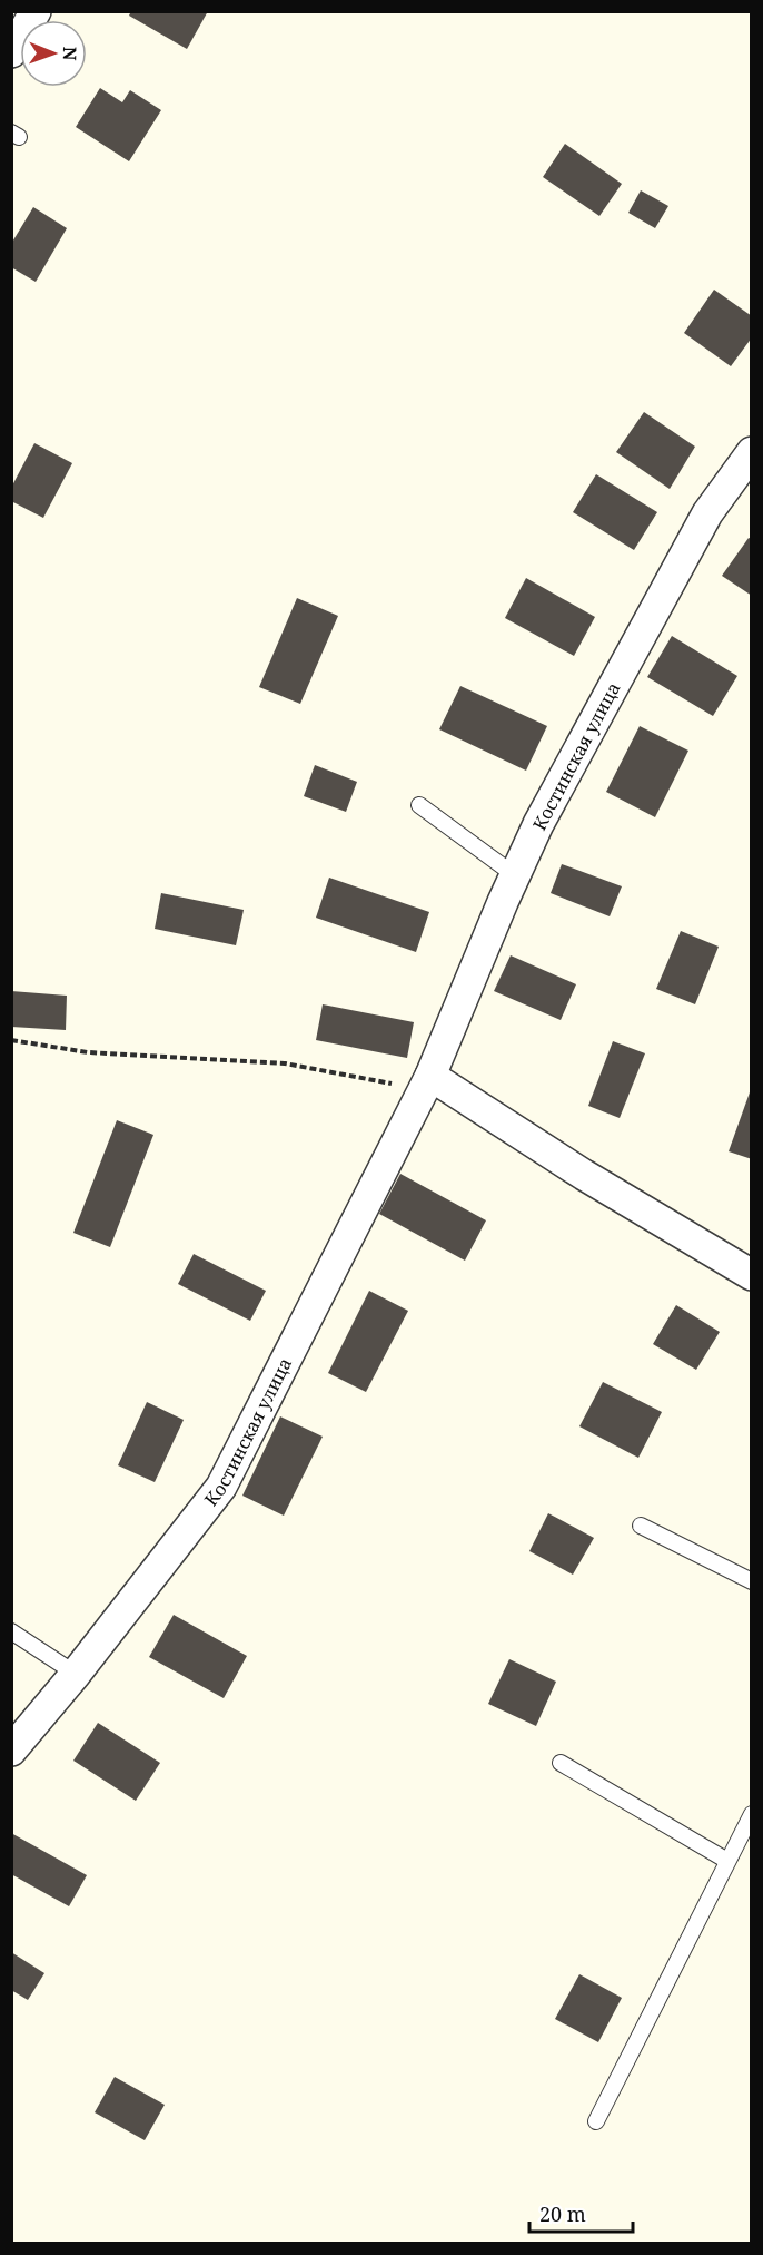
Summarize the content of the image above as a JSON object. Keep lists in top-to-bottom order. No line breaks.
{"streets":{"street":["Костинская улица"]},"scale_bar":"20 m","north":"right"}
